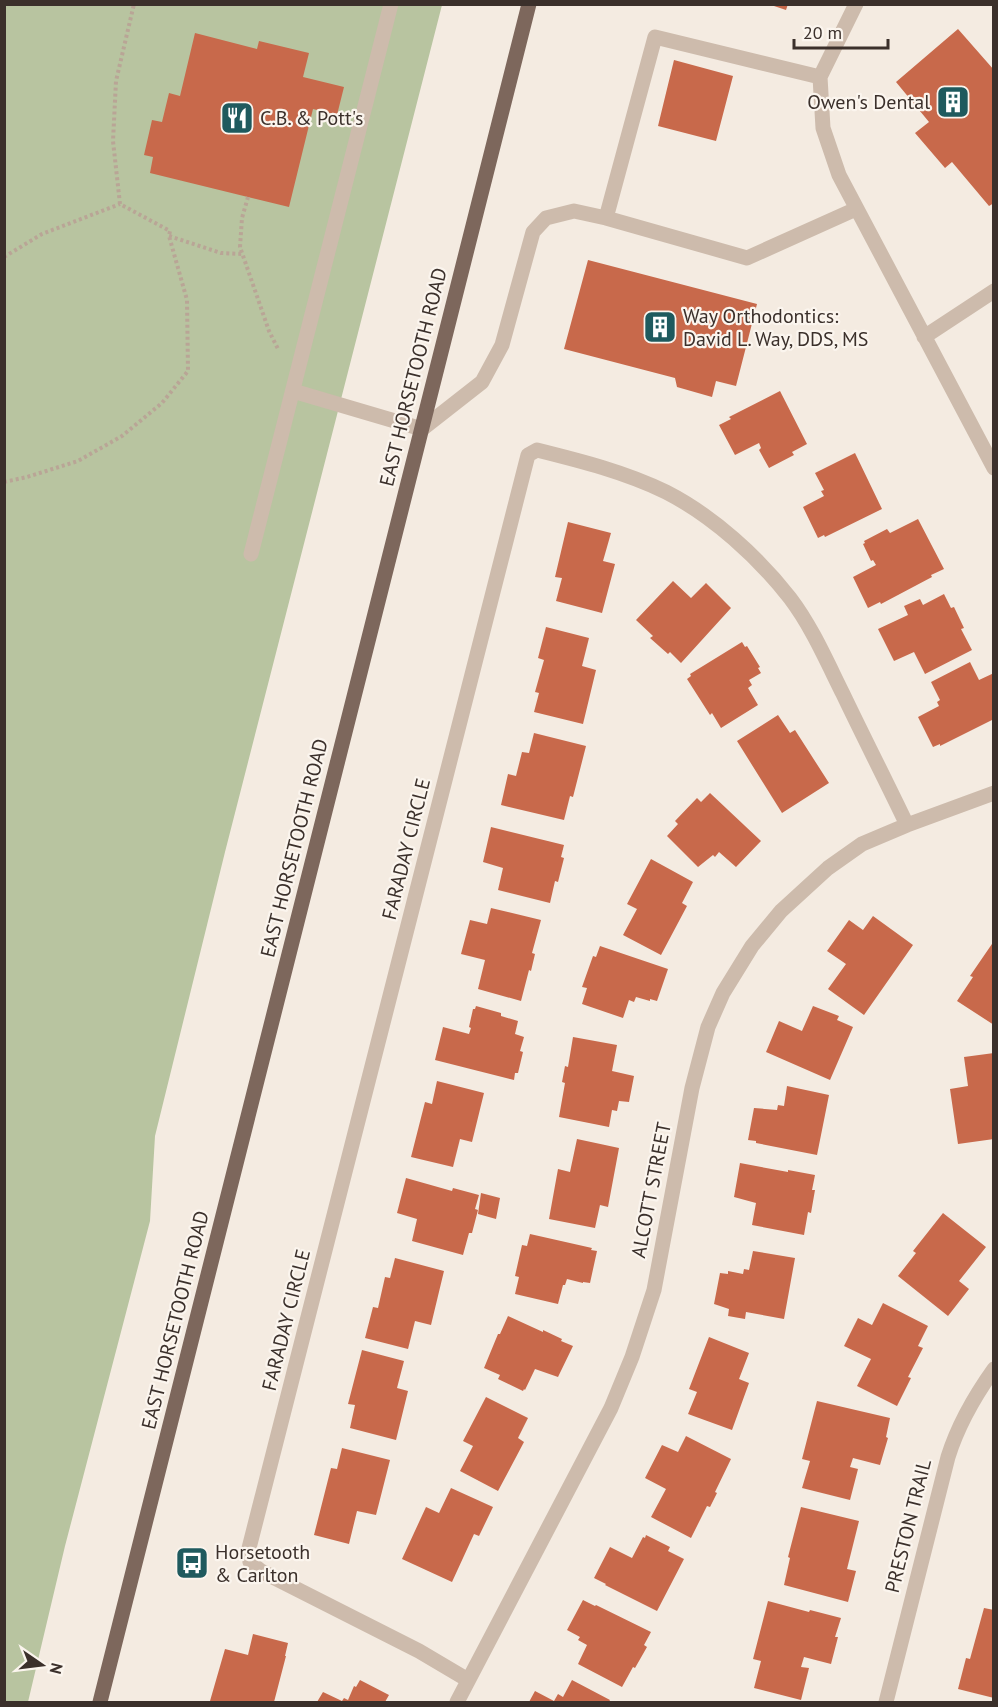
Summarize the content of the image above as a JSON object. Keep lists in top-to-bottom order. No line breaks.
{"streets":{"main road":["EAST HORSETOOTH ROAD"],"street":["FARADAY CIRCLE","ALCOTT STREET","PRESTON TRAIL"]},"crossings":[["FARADAY CIRCLE","ALCOTT STREET"]],"places":{"building":["Owen's Dental","Way Orthodontics: David L. Way, DDS, MS"],"restaurant":["C.B. & Pott's"],"bus stop":["Horsetooth & Carlton"]},"scale_bar":"20 m","north":"right"}
